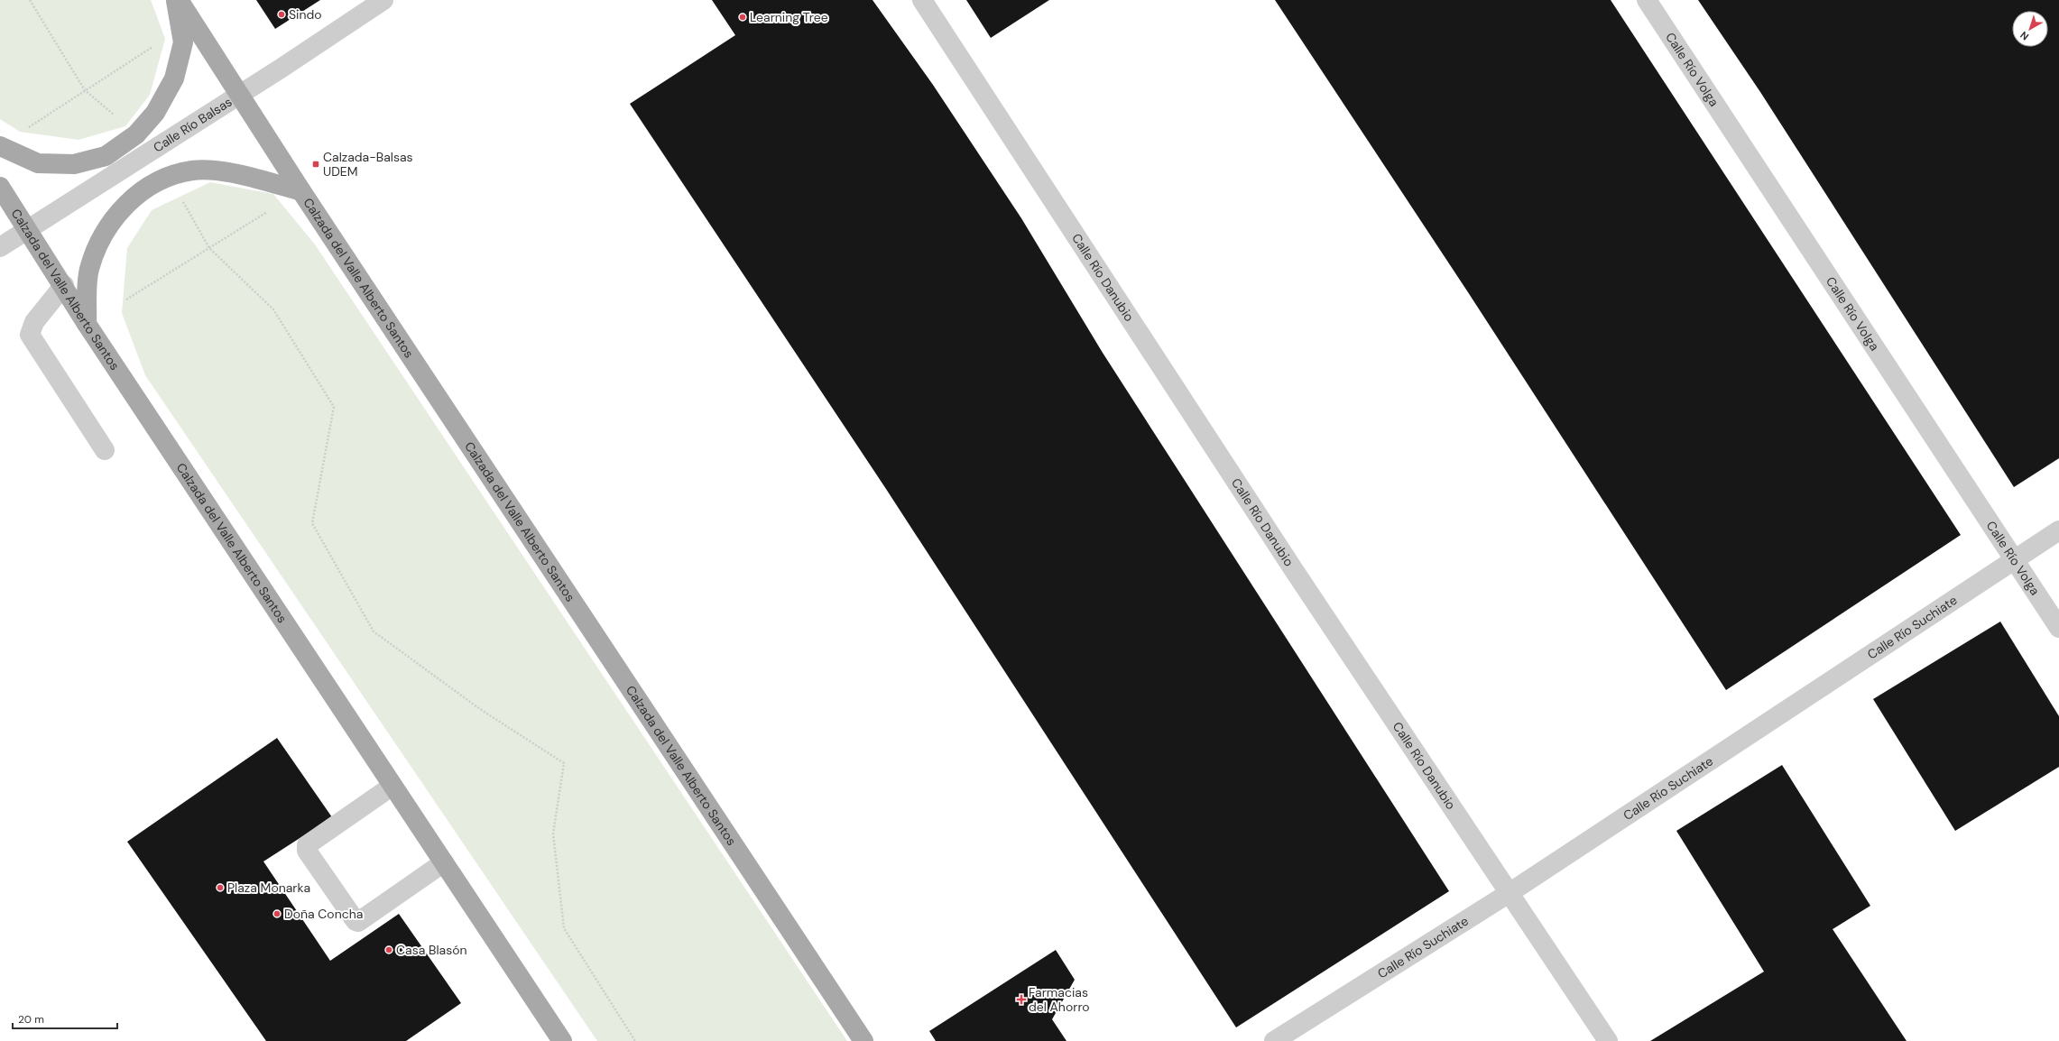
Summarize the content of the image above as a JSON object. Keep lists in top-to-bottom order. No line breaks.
{"streets":{"main road":["Calzada del Valle Alberto Santos"],"street":["Calle Río Volga","Calle Río Balsas","Calle Río Danubio","Calle Río Suchiate"]},"crossings":[["Calle Río Volga","Calle Río Suchiate"],["Calle Río Balsas","Calzada del Valle Alberto Santos"],["Calle Río Danubio","Calle Río Suchiate"]],"places":{"other":["Sindo","Learning Tree","Plaza Monarka","Doña Concha","Casa Blasón"],"transit":["Calzada-Balsas UDEM"],"health":["Farmacias del Ahorro"]},"scale_bar":"20 m","north":"bottom left"}
